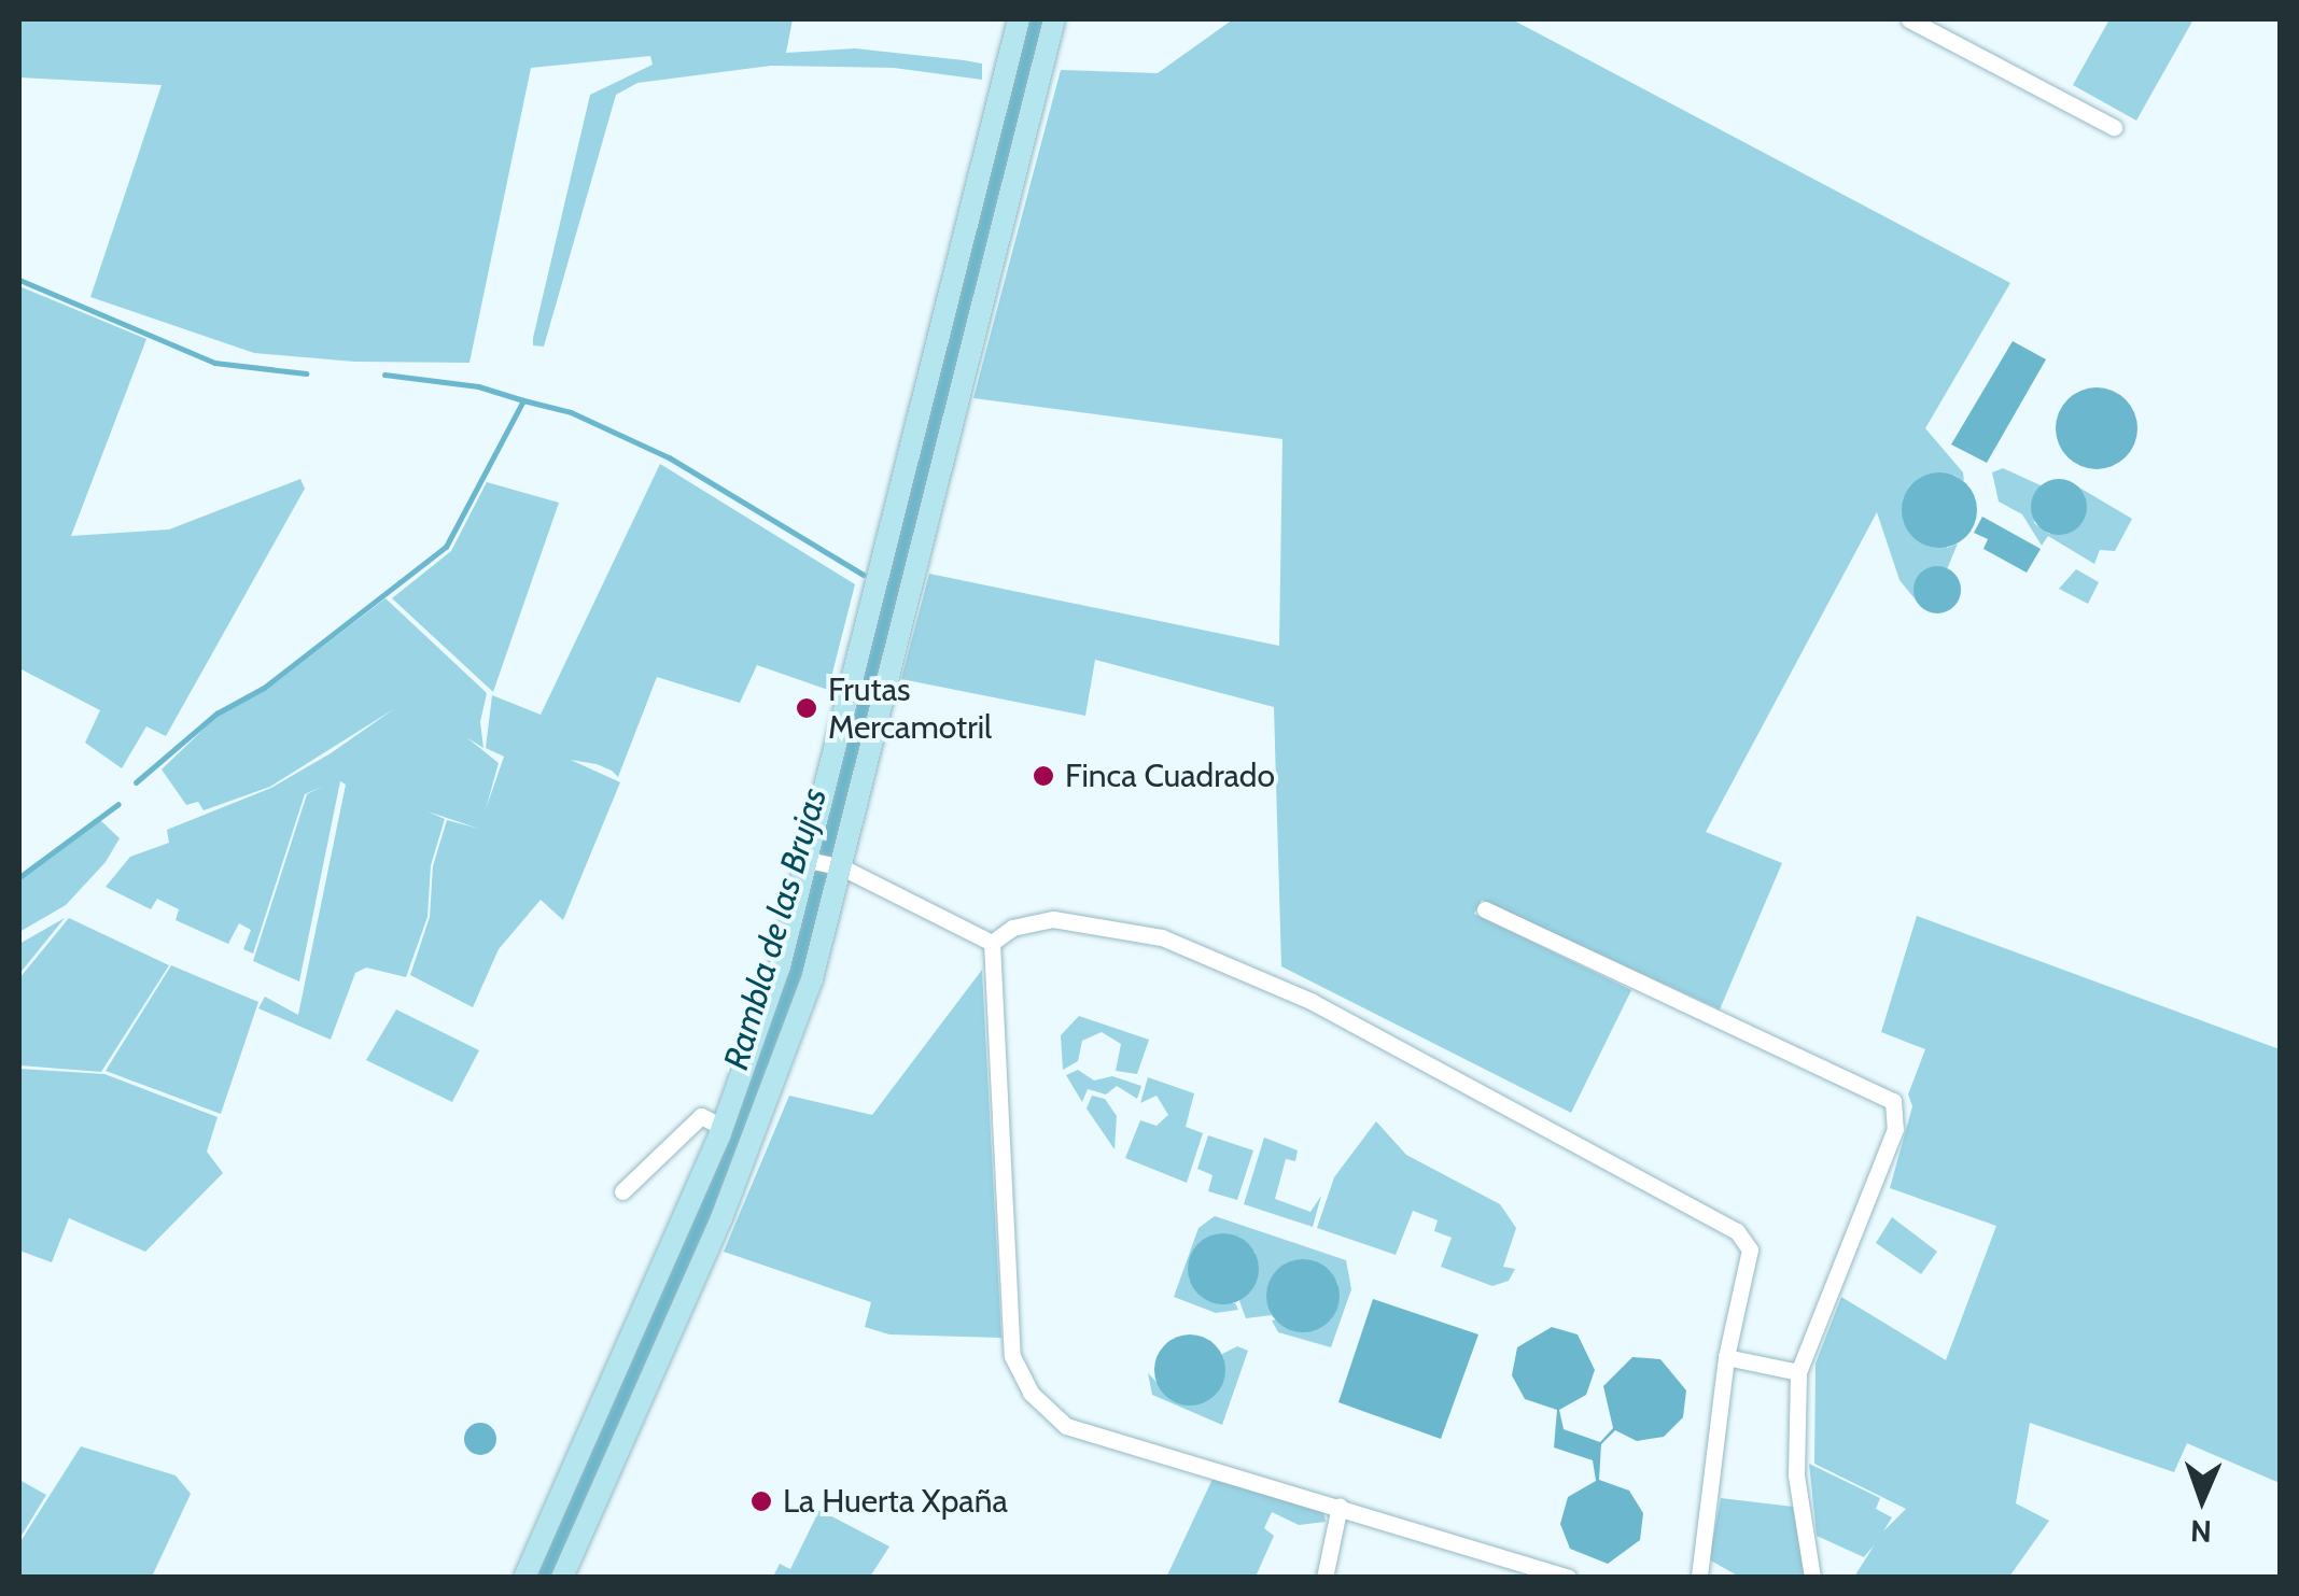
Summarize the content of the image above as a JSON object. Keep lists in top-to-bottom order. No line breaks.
{"water":["Rambla de las Brujas"],"places":["Frutas Mercamotril","Finca Cuadrado","La Huerta Xpaña"],"north":"bottom"}
